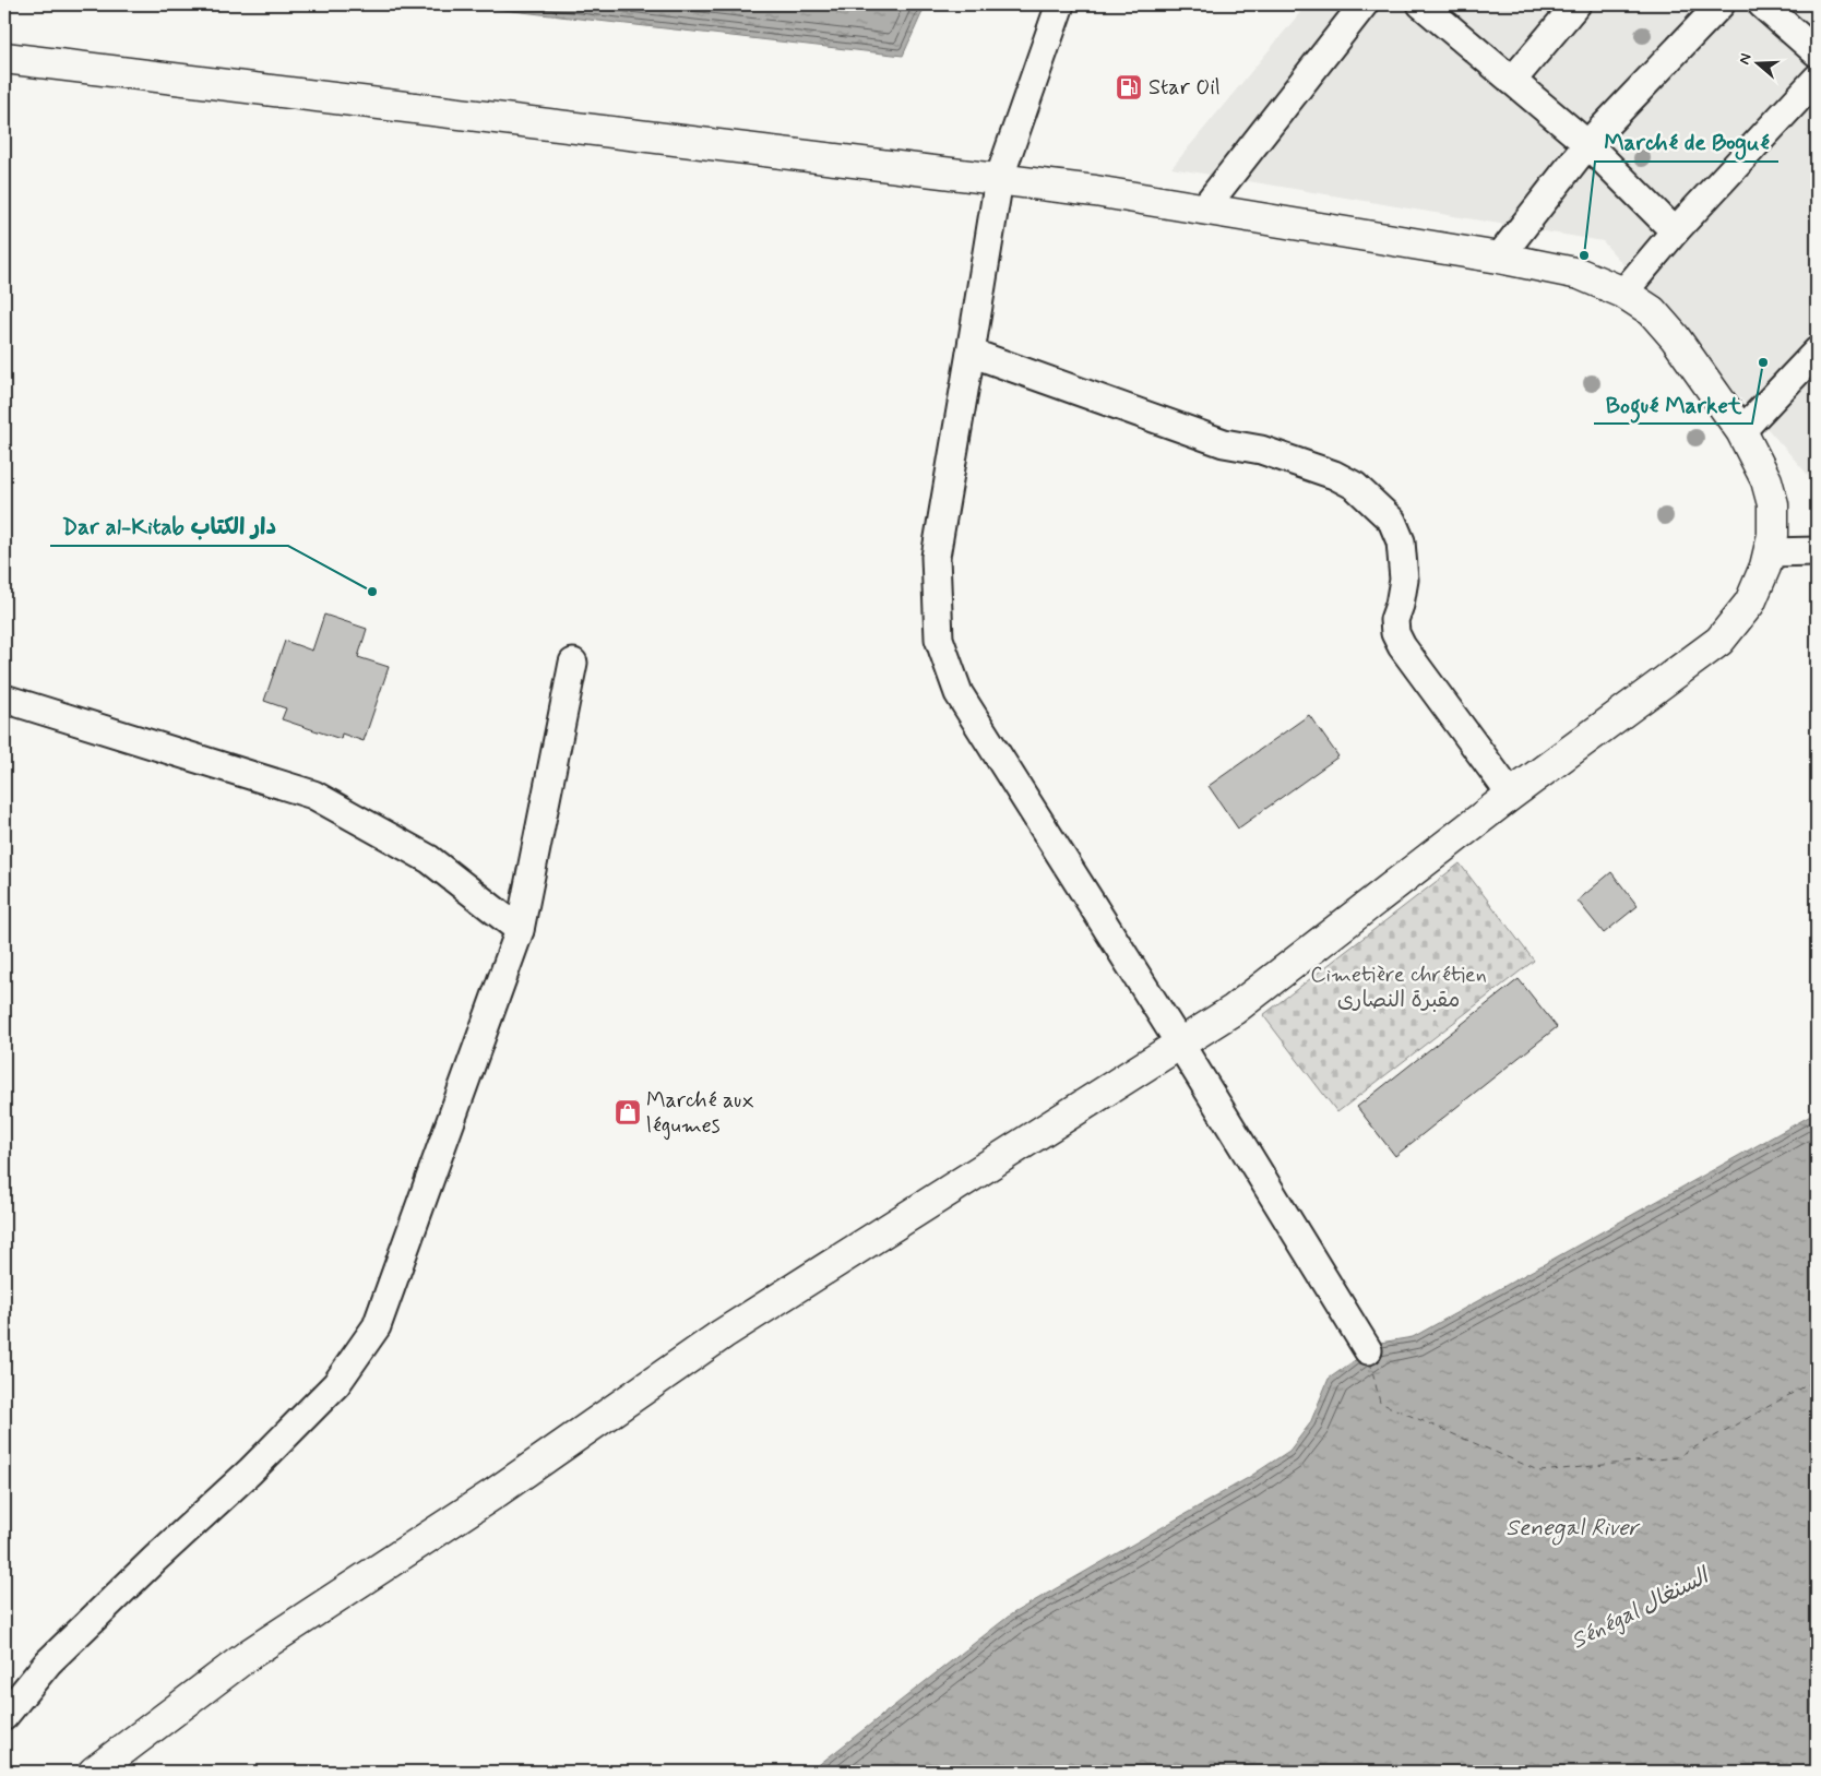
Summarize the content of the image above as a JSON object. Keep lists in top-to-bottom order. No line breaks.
{"water":["Senegal River","Sénégal السنغال"],"parks":["Cimetière chrétien مقبرة النصارى"],"places":{"fuel station":["Star Oil"],"other":["Marché de Bogué","Bogué Market","Dar al-Kitab دار الكتاب"],"shop":["Marché aux légumes"]},"north":"left"}
